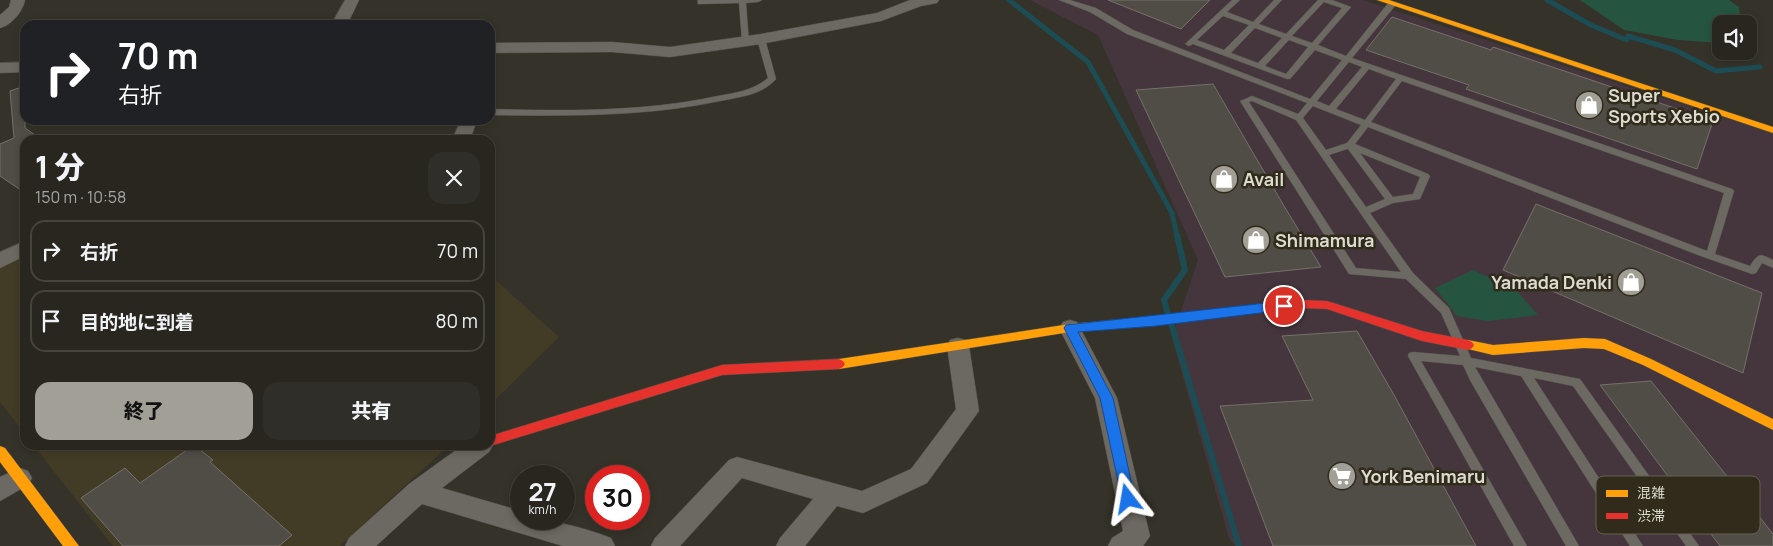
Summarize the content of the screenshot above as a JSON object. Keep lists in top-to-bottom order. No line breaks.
{"places":{"shop":["Super Sports Xebio","Avail","Shimamura","Yamada Denki"],"supermarket":["York Benimaru"]},"legend":["混雑","渋滞"],"page":{"turn":["70 m","右折"],"heading":["1 分","150 m · 10:58"],"list":[{"name":"右折","value":"70 m"},{"name":"目的地に到着","value":"80 m"}],"buttons":["終了","共有"],"speed":"27 km/h","limit":"30"}}
